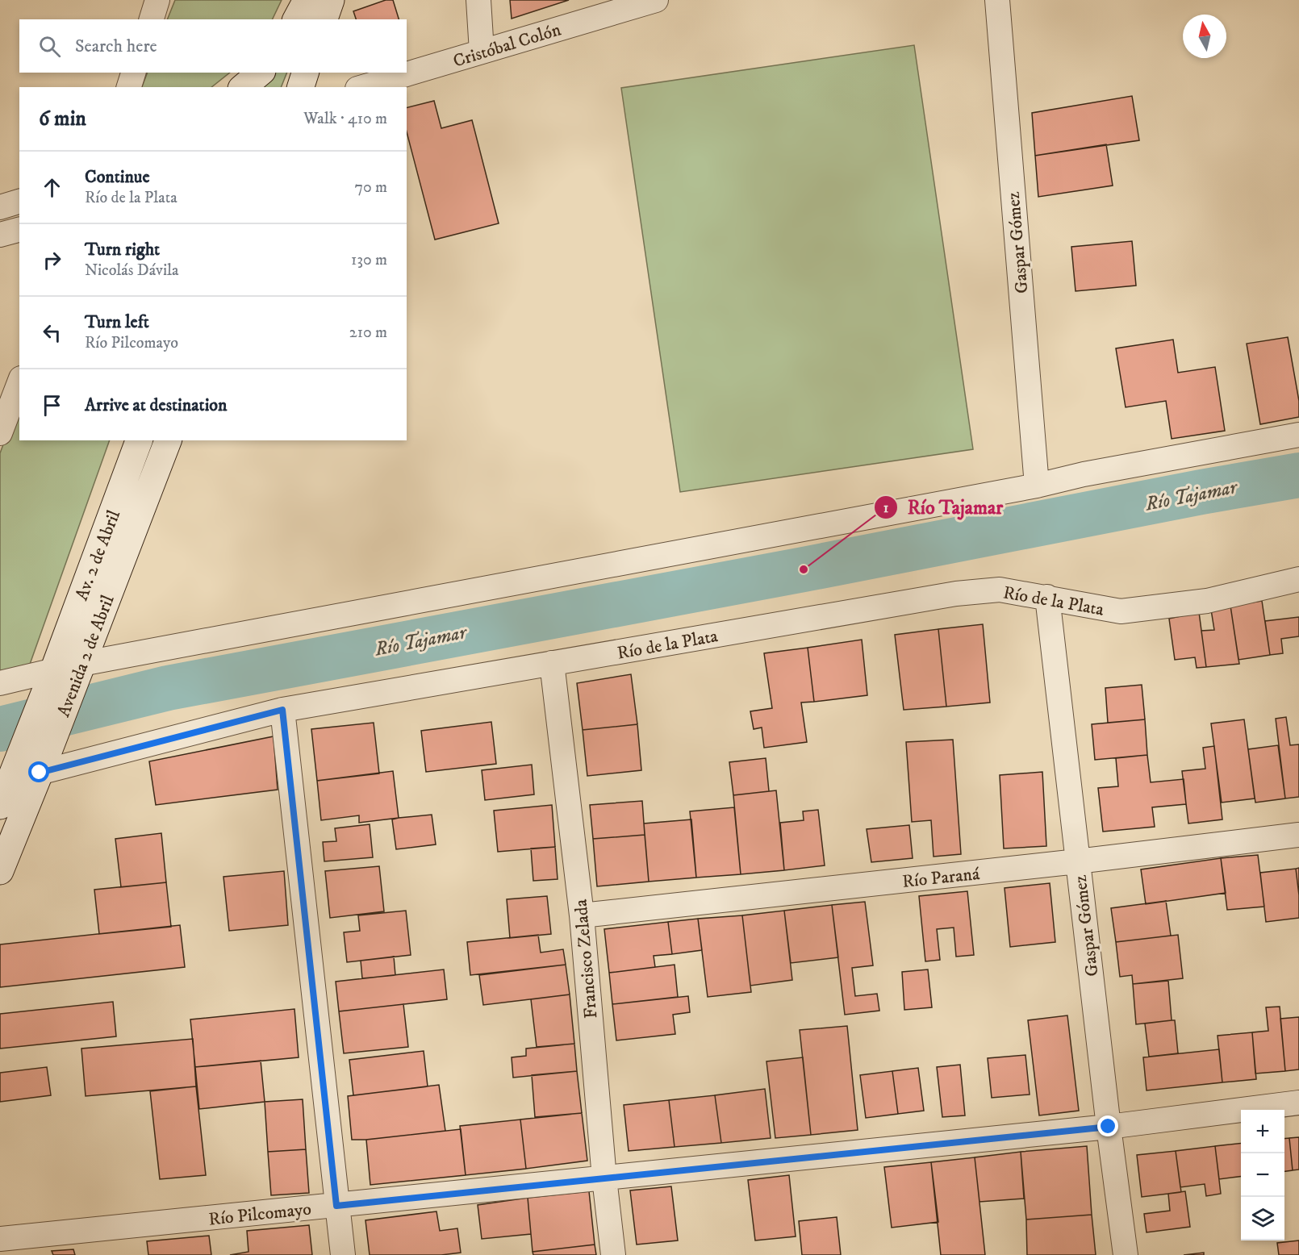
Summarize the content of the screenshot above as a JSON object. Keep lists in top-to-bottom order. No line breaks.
{"streets":{"main road":["Av. 2 de Abril","Avenida 2 de Abril"],"street":["Cristóbal Colón","Gaspar Gómez","Río de la Plata","Río Paraná","Francisco Zelada","Río Pilcomayo"]},"crossings":[["Gaspar Gómez","Río de la Plata"],["Gaspar Gómez","Río Paraná"],["Gaspar Gómez","Río Pilcomayo"],["Av. 2 de Abril","Avenida 2 de Abril"],["Río de la Plata","Avenida 2 de Abril"],["Río de la Plata","Francisco Zelada"],["Río Paraná","Francisco Zelada"],["Francisco Zelada","Río Pilcomayo"]],"water":["Río Tajamar"],"places":["Río Tajamar"],"north":"top","page":{"search":"Search here","heading":["6 min","Walk · 410 m"],"list":[["Continue","Río de la Plata","70 m"],["Turn right","Nicolás Dávila","130 m"],["Turn left","Río Pilcomayo","210 m"],"Arrive at destination"],"map_buttons":["+","−"]}}
